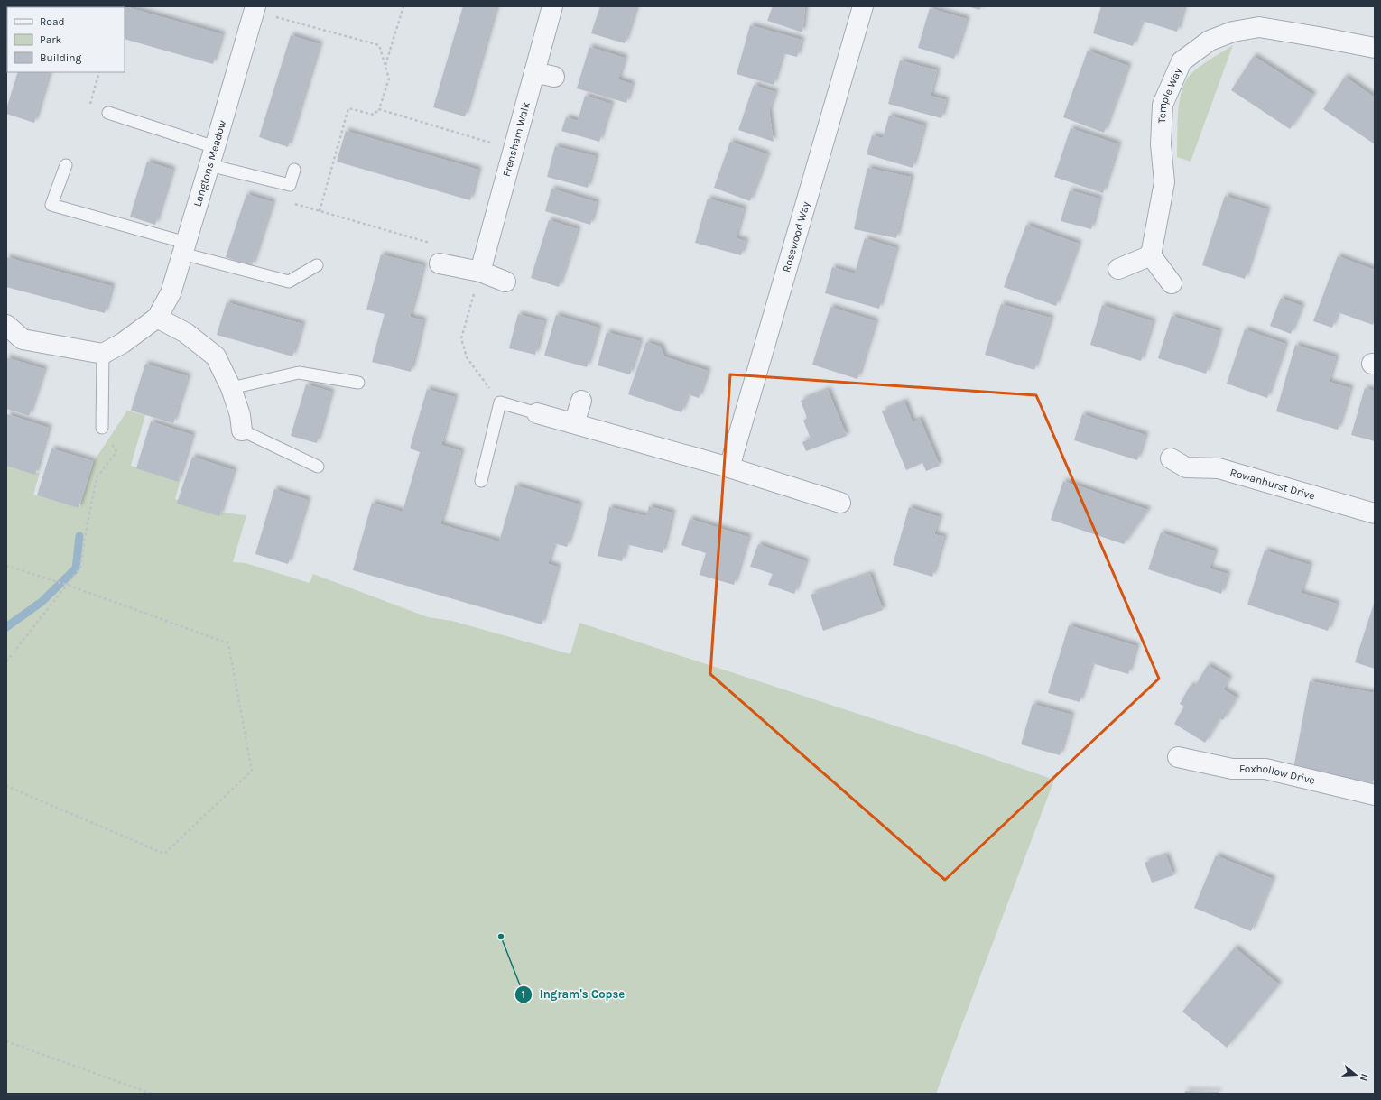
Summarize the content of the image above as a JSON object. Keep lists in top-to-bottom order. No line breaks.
{"streets":{"street":["Temple Way","Frensham Walk","Langtons Meadow","Rosewood Way","Rowanhurst Drive","Foxhollow Drive"]},"places":["Ingram's Copse"],"legend":["Road","Park","Building"],"north":"right"}
